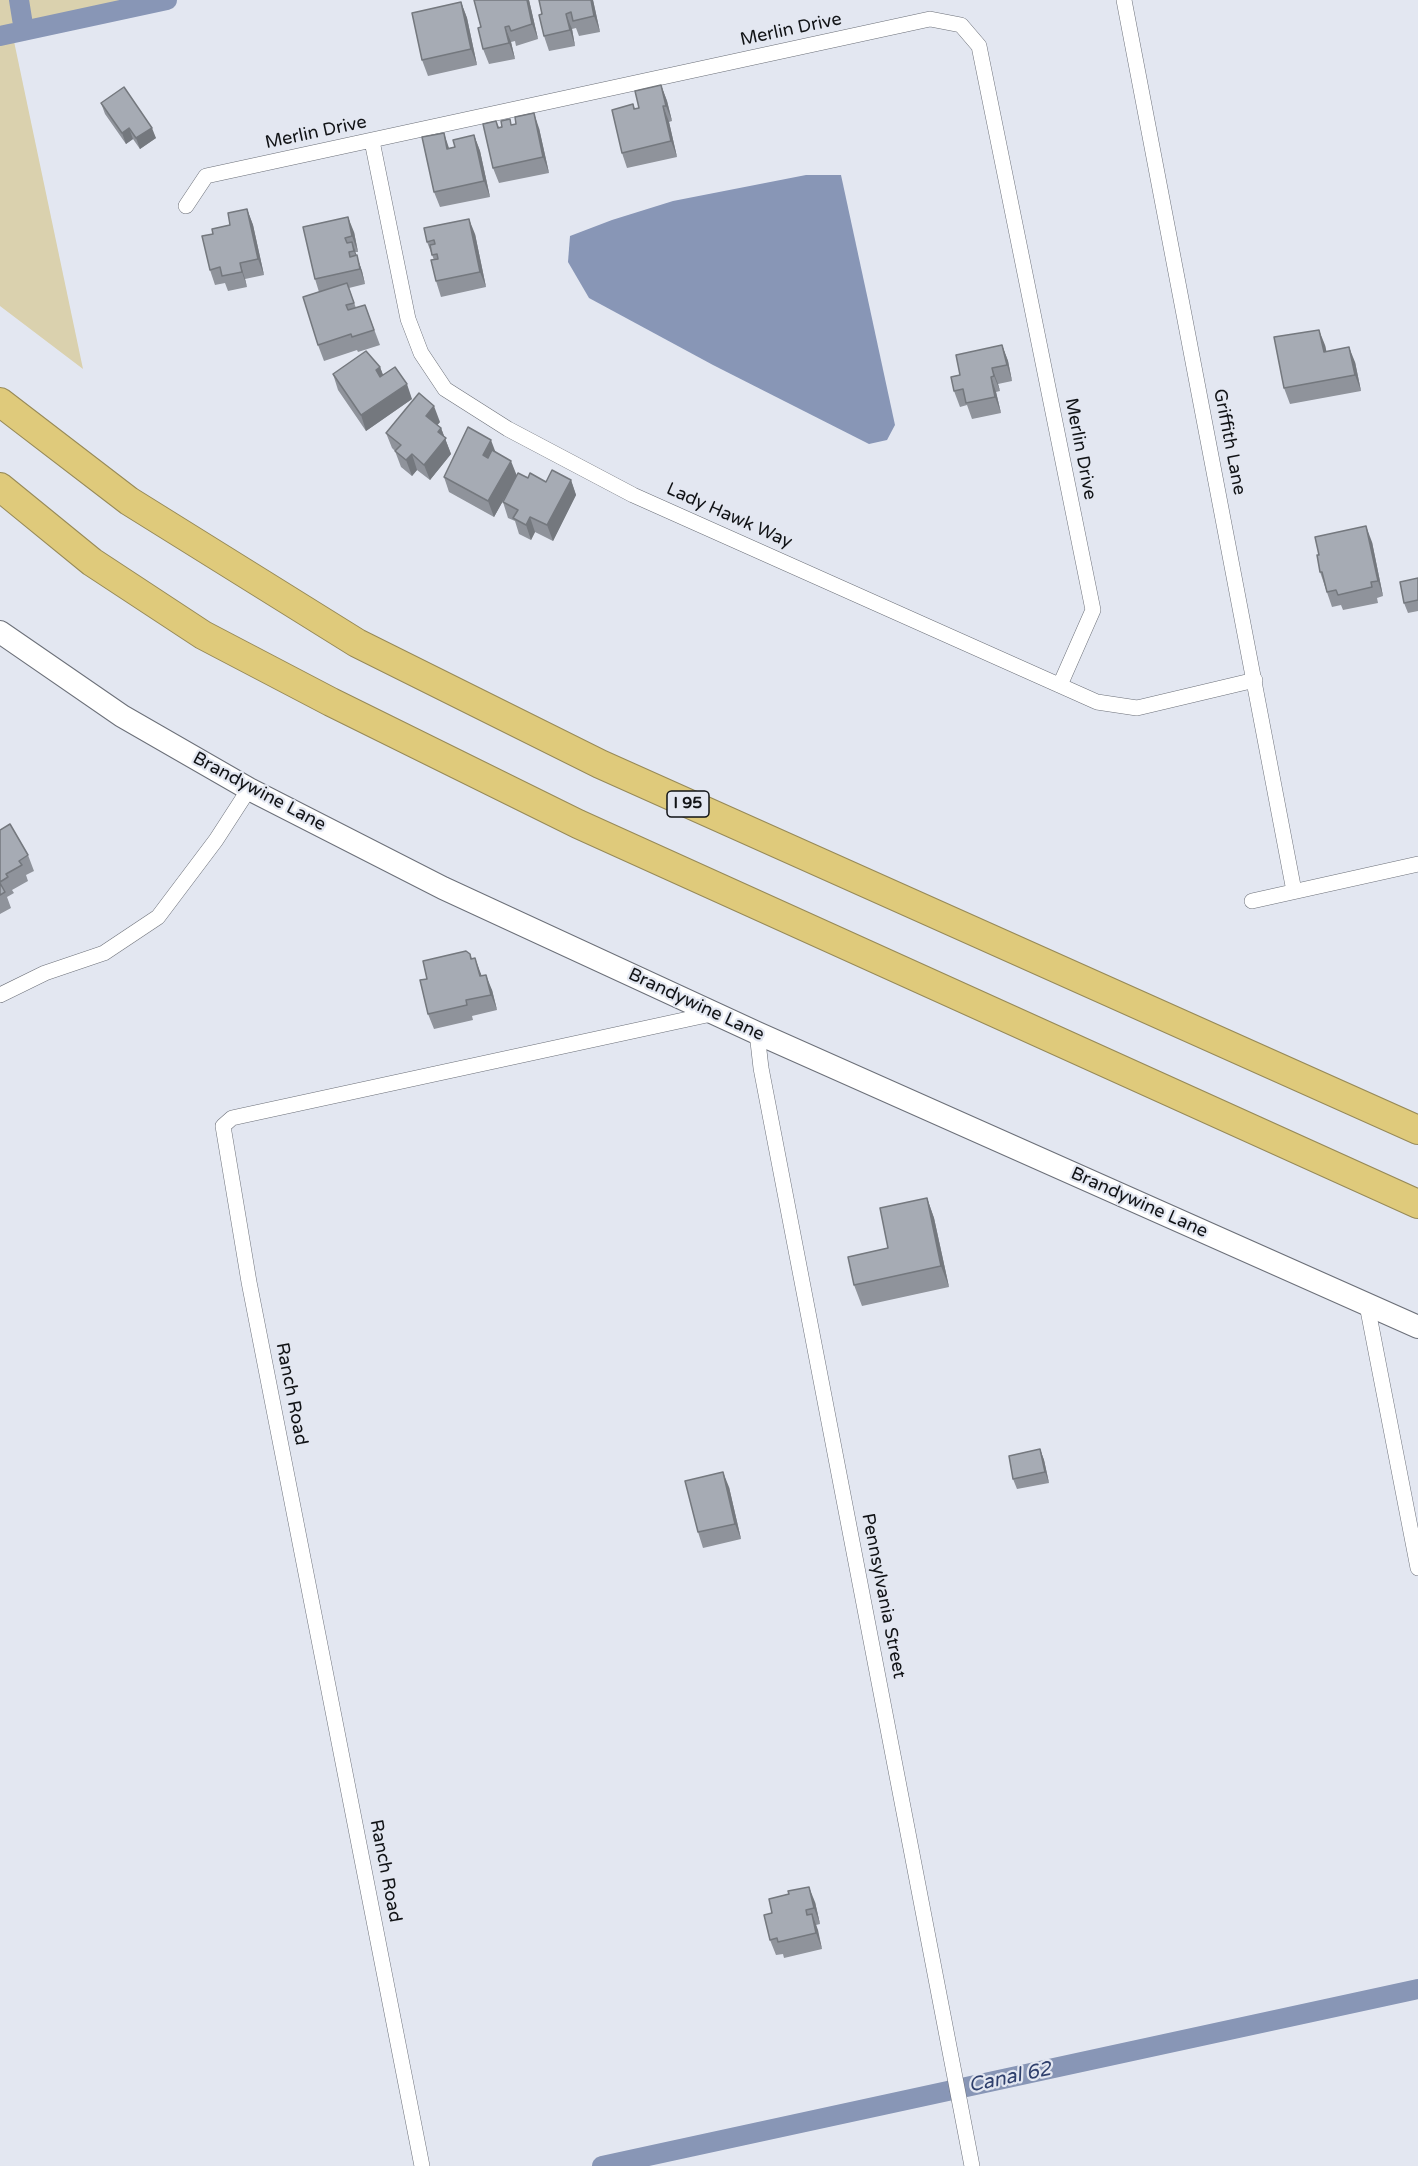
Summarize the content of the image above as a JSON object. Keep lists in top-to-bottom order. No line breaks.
{"streets":{"highway":["I 95"],"street":["Merlin Drive","Griffith Lane","Lady Hawk Way","Brandywine Lane","Ranch Road","Pennsylvania Street"]},"crossings":[["Merlin Drive","Lady Hawk Way"],["Griffith Lane","Lady Hawk Way"],["Brandywine Lane","Ranch Road"],["Brandywine Lane","Pennsylvania Street"]],"water":["Canal 62"]}
